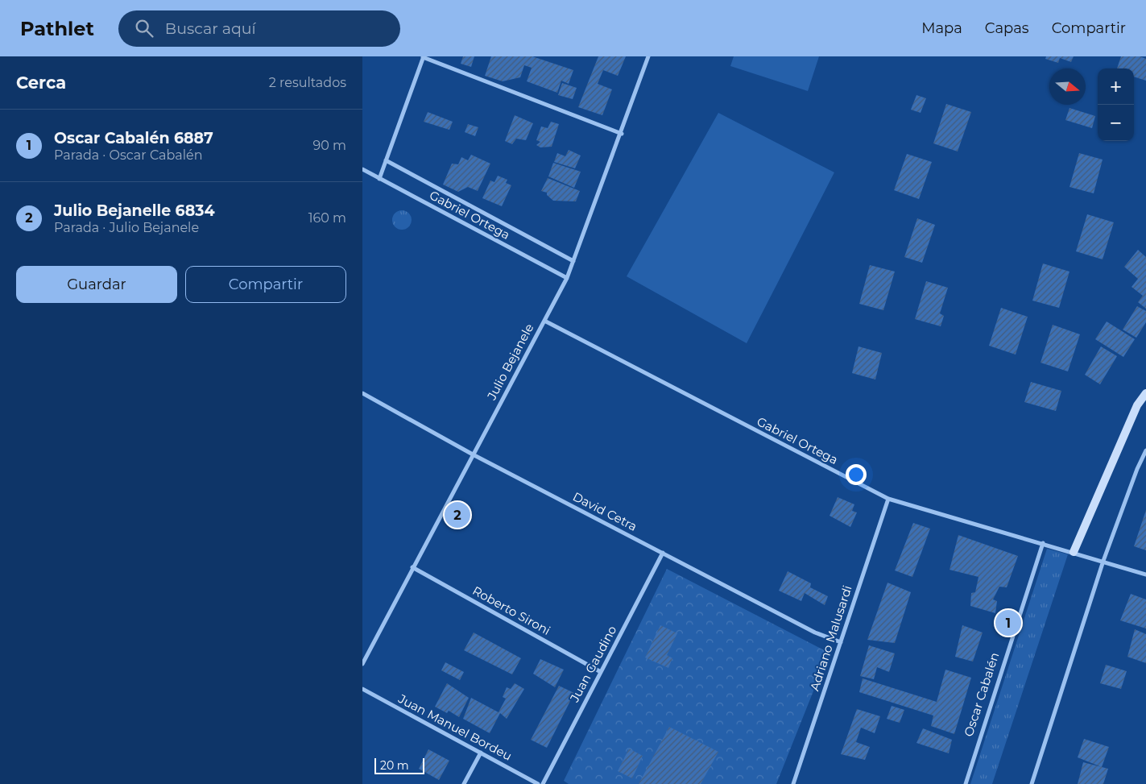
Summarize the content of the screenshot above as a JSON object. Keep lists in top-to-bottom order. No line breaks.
{"streets":{"street":["Gabriel Ortega","Julio Bejanele","David Cetra","Roberto Sironi","Adriano Malusardi","Juan Gaudino","Oscar Cabalén","Juan Manuel Bordeu"]},"crossings":[["Gabriel Ortega","Julio Bejanele"],["Gabriel Ortega","Adriano Malusardi"],["Gabriel Ortega","Oscar Cabalén"],["Julio Bejanele","David Cetra"],["Julio Bejanele","Roberto Sironi"],["David Cetra","Adriano Malusardi"],["David Cetra","Juan Gaudino"],["Roberto Sironi","Juan Gaudino"]],"scale_bar":"20 m","north":"right","page":{"header":"Pathlet","search":"Buscar aquí","nav":["Mapa","Capas","Compartir"],"heading":["Cerca","2 resultados"],"map_buttons":["+","−"],"list":[{"mark":"1","name":"Oscar Cabalén 6887","note":"Parada · Oscar Cabalén","value":"90 m"},{"mark":"2","name":"Julio Bejanelle 6834","note":"Parada · Julio Bejanele","value":"160 m"}],"buttons":["Guardar","Compartir"],"pins":["2","1"],"scale":"20 m"}}
